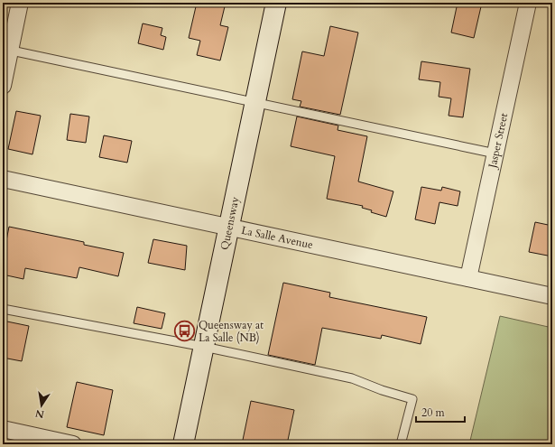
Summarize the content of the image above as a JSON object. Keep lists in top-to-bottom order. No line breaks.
{"streets":{"main road":["Queensway"],"street":["Jasper Street","La Salle Avenue"]},"crossings":[["Jasper Street","La Salle Avenue"],["Queensway","La Salle Avenue"]],"places":{"bus stop":["Queensway at La Salle (NB)"]},"scale_bar":"20 m","north":"bottom"}
